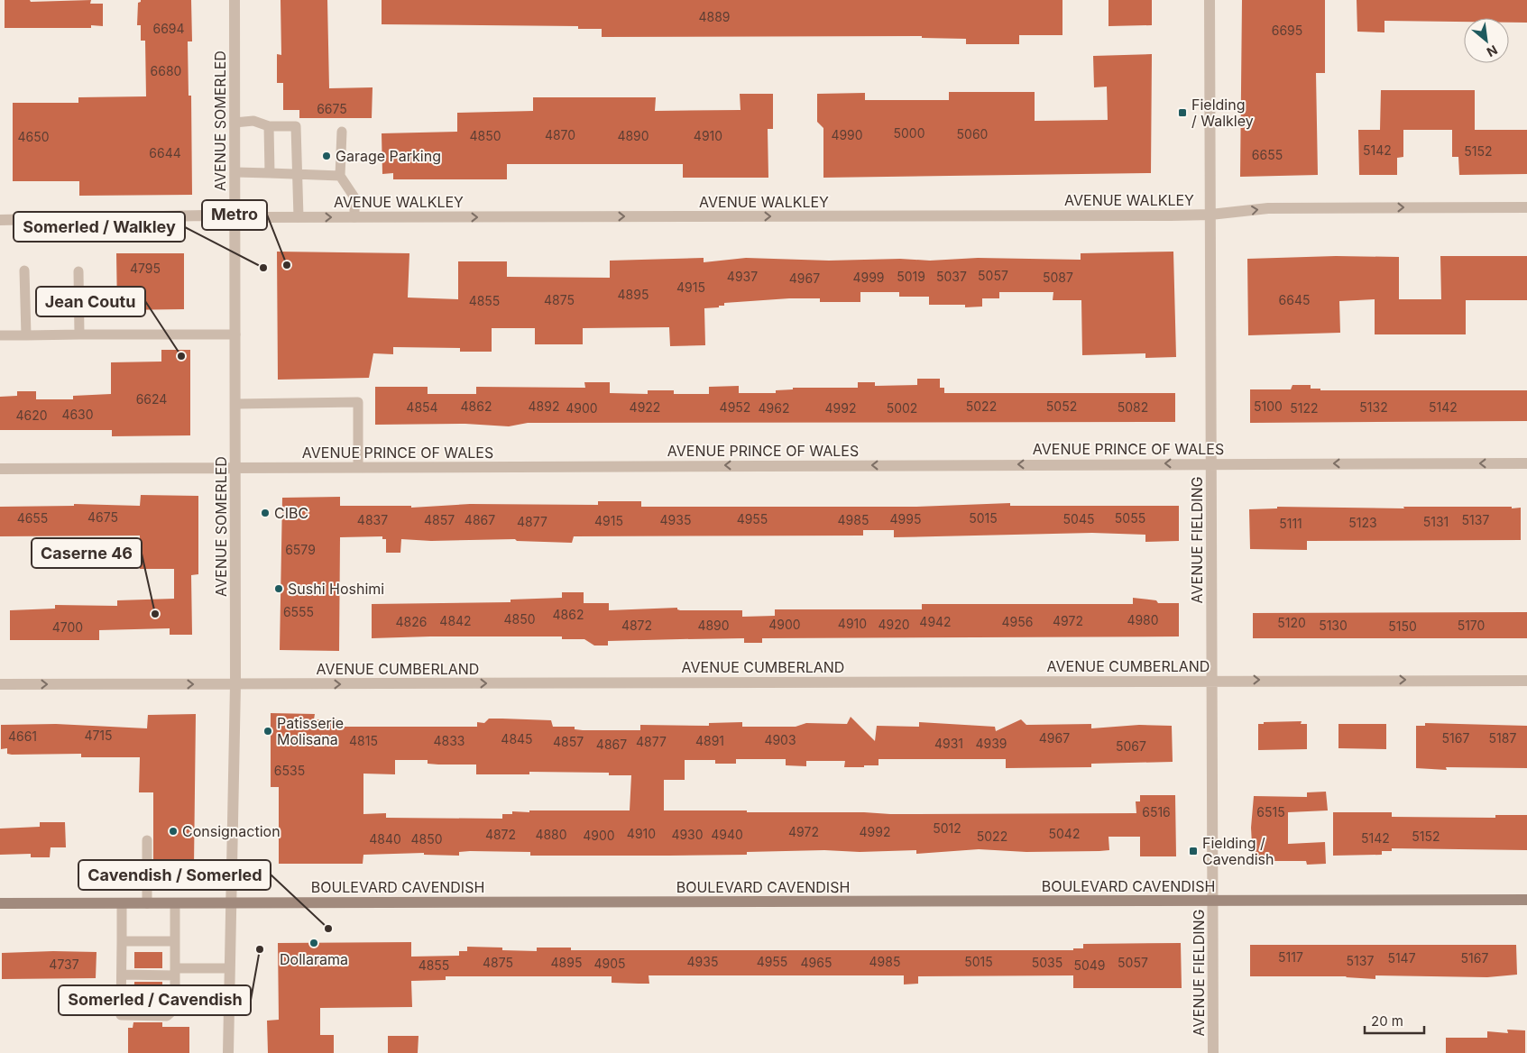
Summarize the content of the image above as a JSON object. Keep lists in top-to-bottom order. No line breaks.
{"streets":{"main road":["BOULEVARD CAVENDISH"],"street":["AVENUE SOMERLED","AVENUE WALKLEY","AVENUE PRINCE OF WALES","AVENUE FIELDING","AVENUE CUMBERLAND"]},"crossings":[["AVENUE SOMERLED","AVENUE WALKLEY"],["AVENUE SOMERLED","AVENUE PRINCE OF WALES"],["AVENUE SOMERLED","AVENUE CUMBERLAND"],["AVENUE SOMERLED","BOULEVARD CAVENDISH"],["AVENUE WALKLEY","AVENUE FIELDING"],["AVENUE PRINCE OF WALES","AVENUE FIELDING"],["AVENUE FIELDING","AVENUE CUMBERLAND"],["AVENUE FIELDING","BOULEVARD CAVENDISH"]],"one_way":["AVENUE WALKLEY","AVENUE PRINCE OF WALES","AVENUE CUMBERLAND"],"places":{"transit":["Fielding / Walkley","Fielding / Cavendish"],"other":["Garage Parking","Metro","Somerled / Walkley","Jean Coutu","CIBC","Sushi Hoshimi","Caserne 46","Patisserie Molisana","Consignaction","Cavendish / Somerled","Dollarama","Somerled / Cavendish"]},"house_numbers":["4889","6694","6695","6680","6675","5000","5060","4870","4990","4850","4890","4910","4650","5142","5152","6644","6655","4795","5057","4937","5019","5037","4999","5087","4967","4915","4895","4875","6645","4855","6624","4862","4892","5022","5052","5100","4854","4922","4952","5082","5132","5142","4900","4962","4992","5002","5122","4630","4620","4675","4655","5015","5055","4955","4995","5045","4837","4857","4867","4935","4985","5137","4915","4877","5131","5123","5111","6579","6555","4862","4850","4980","4842","4972","4826","4942","4956","5120","4910","4900","4920","4872","4890","5130","5170","5150","4700","4715","4661","4967","5167","5187","4845","4903","4815","4833","4891","4857","4877","4931","4939","4867","5067","6535","6516","6515","5012","4972","4992","4910","5042","4872","4880","4930","4940","4900","5022","5152","5142","4840","4850","5117","5147","5167","5137","4935","4955","4985","5015","4875","4895","4965","5035","5057","4905","4737","4855","5049"],"scale_bar":"20 m","north":"bottom right"}
